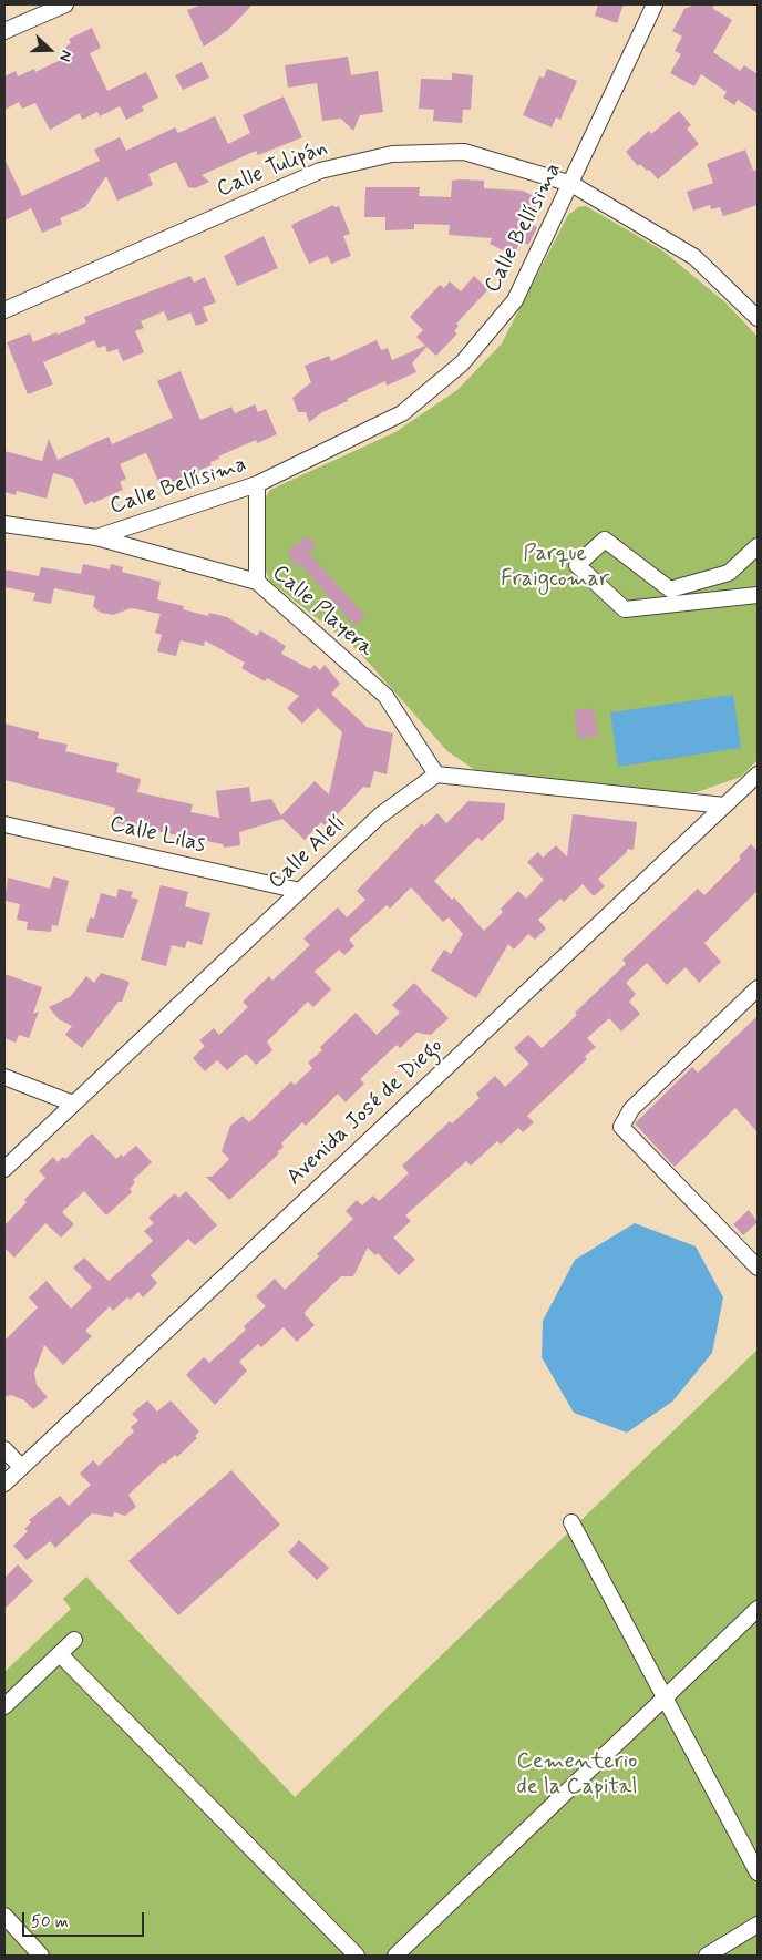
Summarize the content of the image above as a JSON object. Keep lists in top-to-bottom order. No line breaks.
{"streets":{"street":["Calle Tulipán","Calle Bellísima","Calle Playera","Calle Lilas","Calle Alelí","Avenida José de Diego"]},"crossings":[["Calle Tulipán","Calle Bellísima"],["Calle Bellísima","Calle Playera"],["Calle Playera","Calle Alelí"],["Calle Lilas","Calle Alelí"]],"parks":["Parque Fraigcomar","Cementerio de la Capital"],"scale_bar":"50 m","north":"right"}
